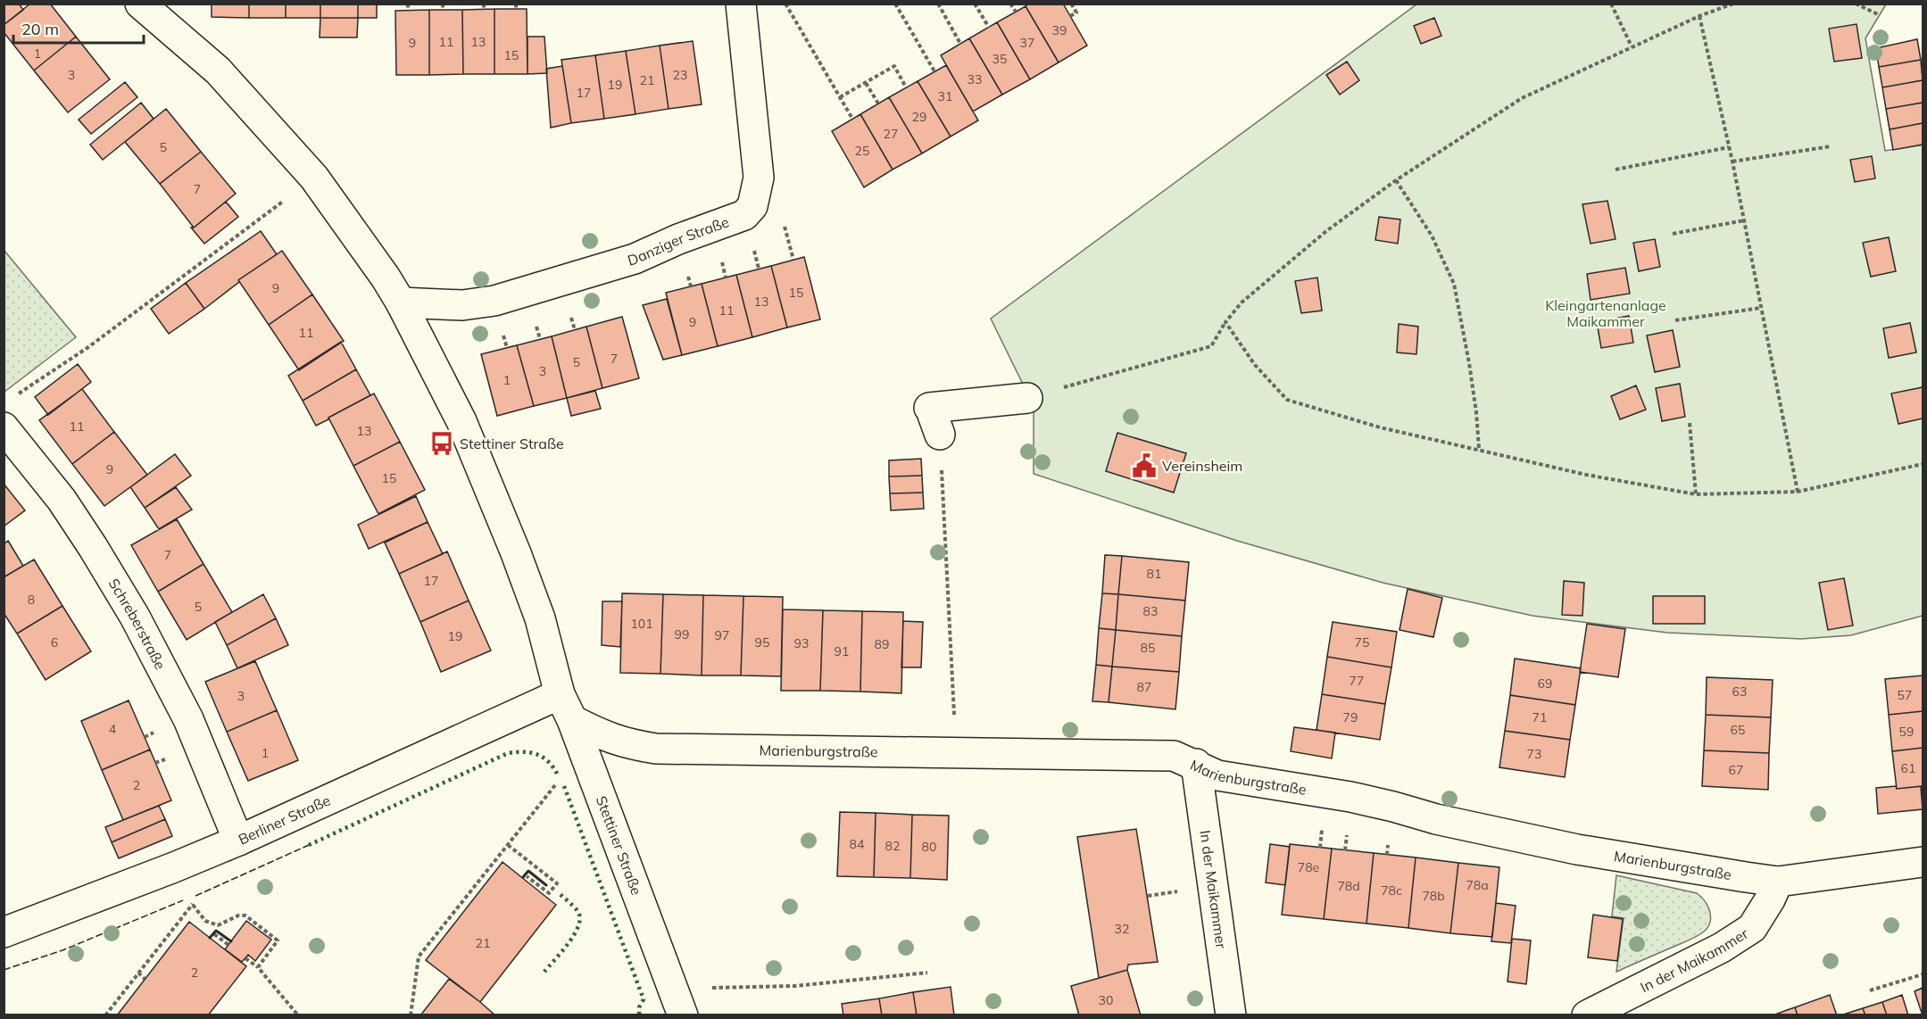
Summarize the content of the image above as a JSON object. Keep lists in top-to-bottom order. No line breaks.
{"streets":{"street":["Danziger Straße","Schreberstraße","Marienburgstraße","Berliner Straße","Stettiner Straße","In der Maikammer"]},"crossings":[["Danziger Straße","Stettiner Straße"],["Schreberstraße","Berliner Straße"],["Marienburgstraße","Stettiner Straße"],["Marienburgstraße","In der Maikammer"],["Berliner Straße","Stettiner Straße"]],"parks":["Kleingartenanlage Maikammer"],"places":{"bus stop":["Stettiner Straße"],"public building":["Vereinsheim"]},"house_numbers":["39","11","13","9","37","1","15","35","3","23","33","21","19","17","31","29","27","5","25","7","9","15","13","11","9","11","7","5","3","1","11","13","9","15","7","81","17","8","5","83","101","99","97","19","6","95","75","93","89","85","91","77","69","87","63","57","3","79","71","4","65","59","1","73","61","67","2","84","82","80","78e","78a","78d","78c","78b","32","21","2","30"],"scale_bar":"20 m"}
